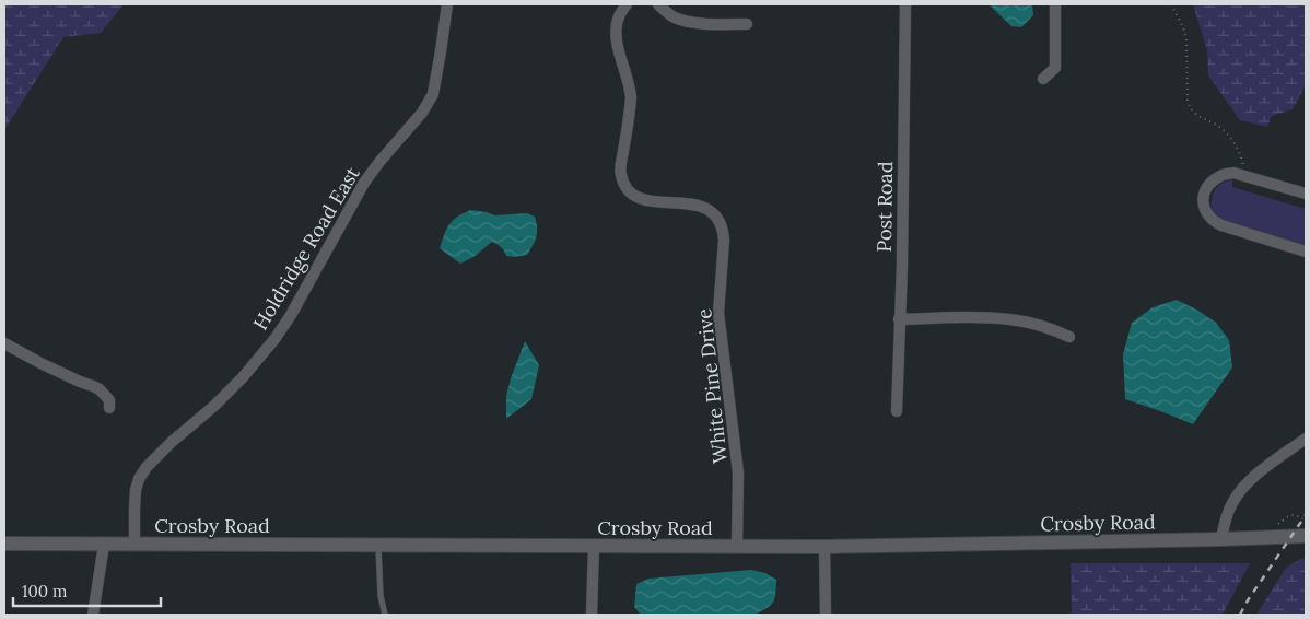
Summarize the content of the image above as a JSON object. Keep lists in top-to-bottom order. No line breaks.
{"streets":{"street":["Post Road","Holdridge Road East","White Pine Drive","Crosby Road"]},"crossings":[["Holdridge Road East","Crosby Road"],["White Pine Drive","Crosby Road"]],"scale_bar":"100 m"}
